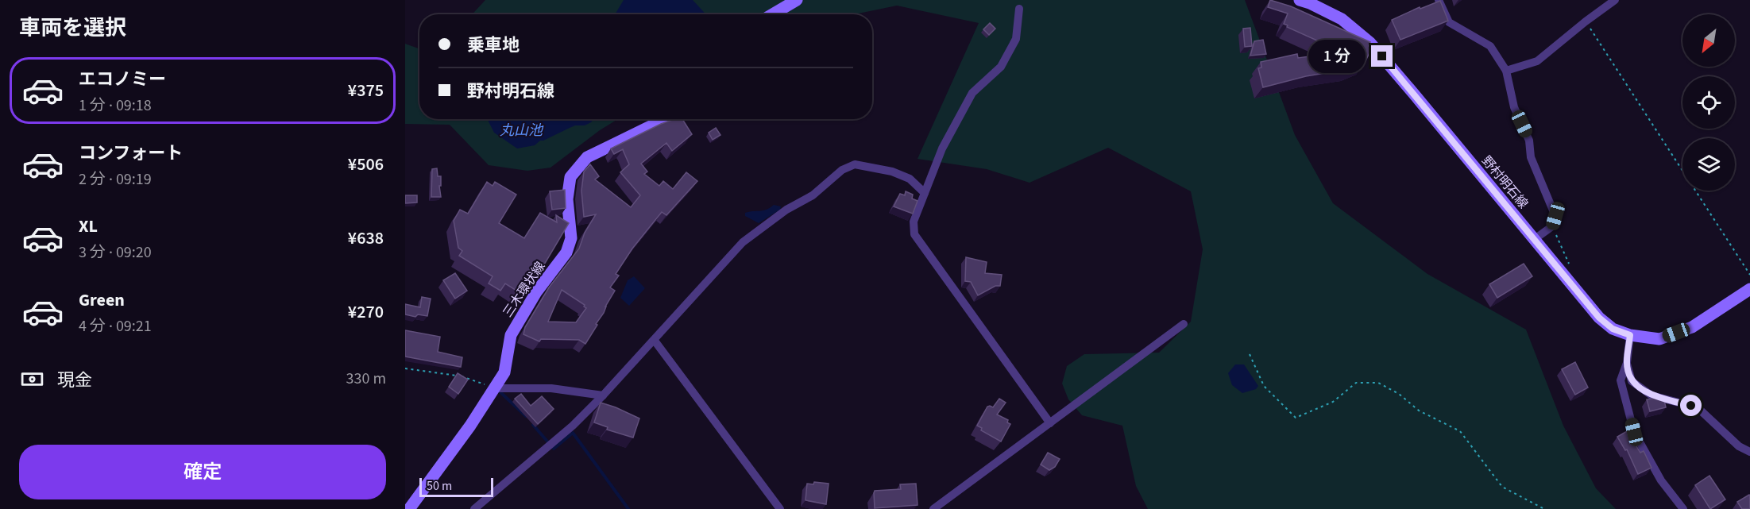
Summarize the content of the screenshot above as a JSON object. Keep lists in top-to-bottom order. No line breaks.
{"streets":{"main road":["野村明石線","三木環状線"]},"water":["丸山池"],"scale_bar":"50 m","north":"bottom left","page":{"heading":"車両を選択","banner":["乗車地","野村明石線"],"bubble":"1 分","list":[{"name":"エコノミー","note":"1 分 · 09:18","value":"¥375"},{"name":"コンフォート","note":"2 分 · 09:19","value":"¥506"},{"name":"XL","note":"3 分 · 09:20","value":"¥638"},{"name":"Green","note":"4 分 · 09:21","value":"¥270"}],"pay":["現金","330 m"],"buttons":"確定","scale":"50 m"}}
